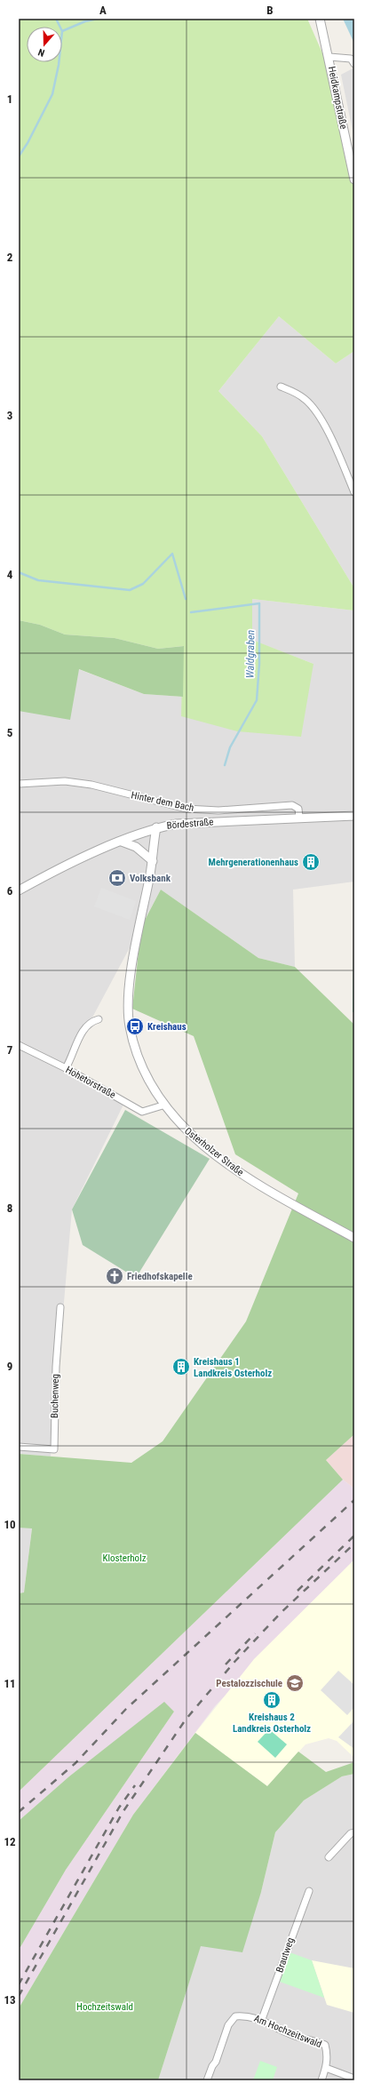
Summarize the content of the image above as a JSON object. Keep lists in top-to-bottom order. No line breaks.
{"streets":{"street":["Heidkampstraße","Hinter dem Bach","Bördestraße","Hohetorstraße","Osterholzer Straße","Buchenweg","Brautweg","Am Hochzeitswald"]},"crossings":[["Hinter dem Bach","Bördestraße"],["Bördestraße","Osterholzer Straße"],["Hohetorstraße","Osterholzer Straße"],["Brautweg","Am Hochzeitswald"]],"water":["Waldgraben"],"parks":["Klosterholz","Hochzeitswald"],"places":{"building":["Mehrgenerationenhaus","Kreishaus 1 Landkreis Osterholz","Kreishaus 2 Landkreis Osterholz"],"bank":["Volksbank"],"bus stop":["Kreishaus"],"church":["Friedhofskapelle"],"school or university":["Pestalozzischule"]},"north":"bottom","grid":{"columns":["A","B"],"rows":["1","2","3","4","5","6","7","8","9","10","11","12","13"]}}
